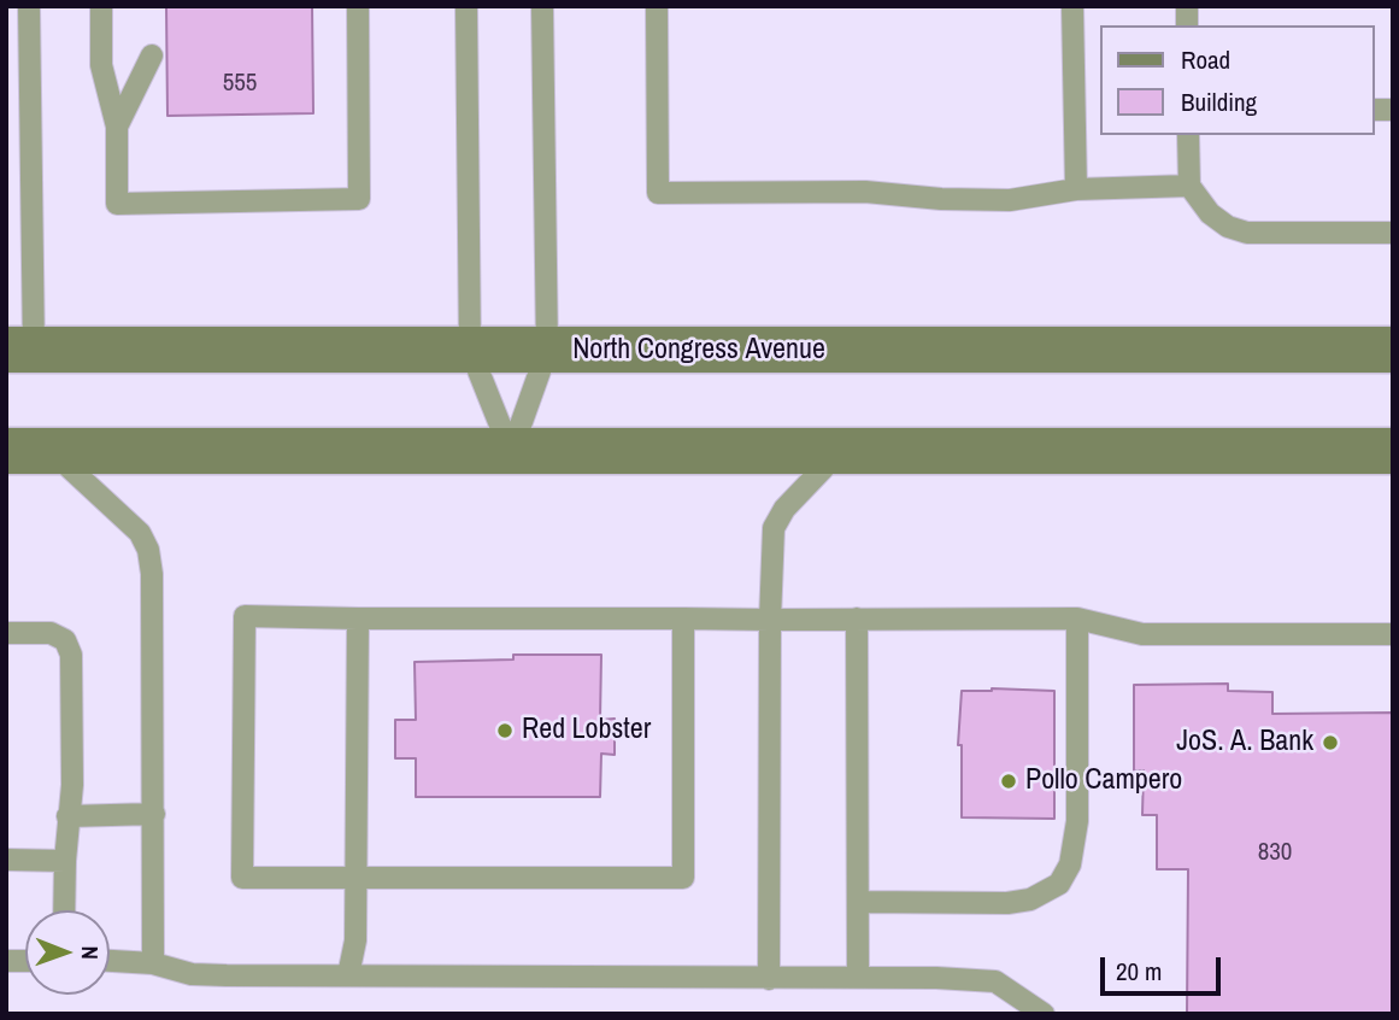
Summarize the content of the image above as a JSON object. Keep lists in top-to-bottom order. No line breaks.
{"streets":{"main road":["North Congress Avenue"]},"places":["Red Lobster","JoS. A. Bank","Pollo Campero"],"house_numbers":["555","830"],"legend":["Road","Building"],"scale_bar":"20 m","north":"right"}
